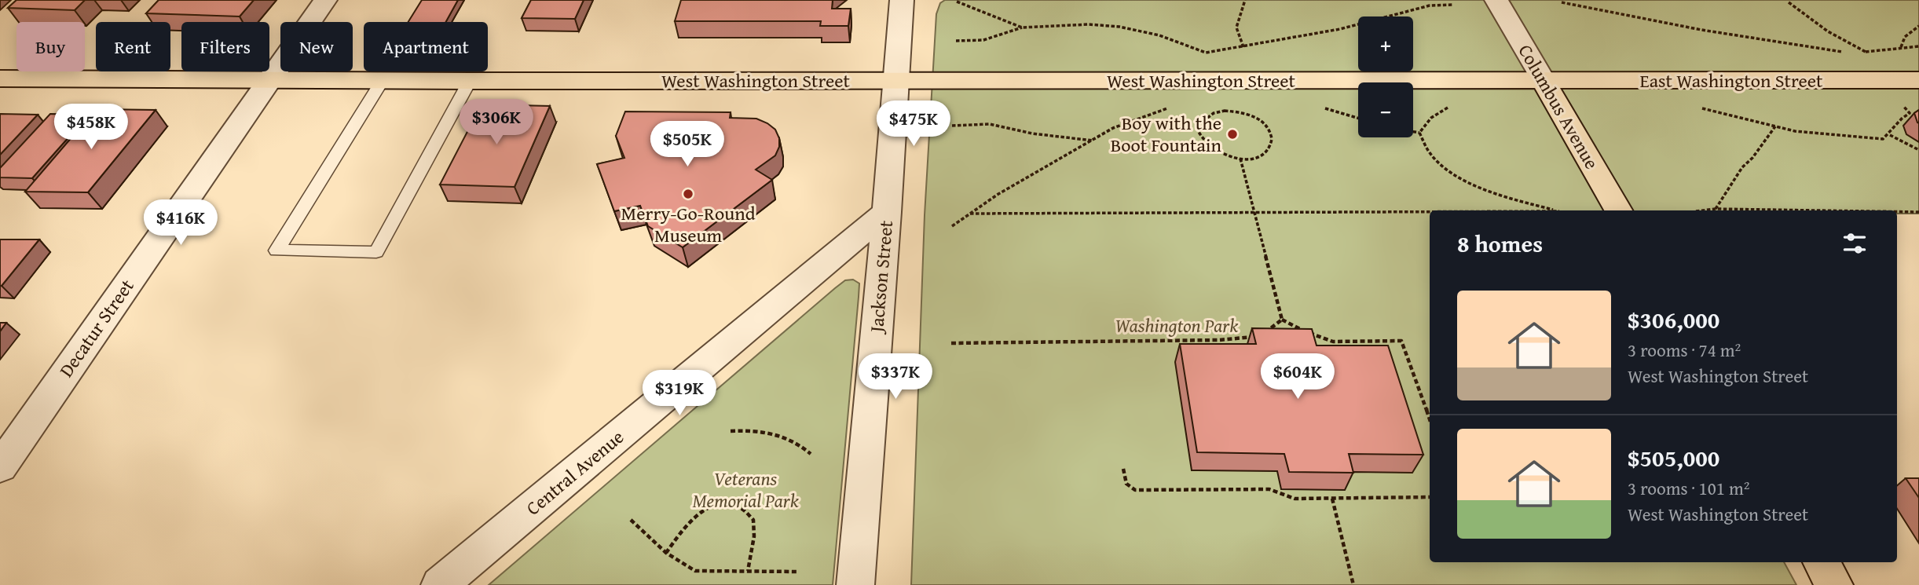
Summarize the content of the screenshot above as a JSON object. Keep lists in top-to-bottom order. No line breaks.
{"streets":{"main road":["West Washington Street","East Washington Street","Columbus Avenue"],"street":["Jackson Street","Decatur Street","Central Avenue"]},"crossings":[["West Washington Street","East Washington Street"],["West Washington Street","Columbus Avenue"],["West Washington Street","Jackson Street"],["West Washington Street","Decatur Street"],["East Washington Street","Columbus Avenue"],["Jackson Street","Central Avenue"]],"parks":["Washington Park","Veterans Memorial Park"],"places":["Boy with the Boot Fountain","Merry-Go-Round Museum"],"page":{"map_buttons":["+","−"],"chip":["Buy","Rent","Filters","New","Apartment"],"price":["$306K","$475K","$458K","$505K","$416K","$337K","$604K","$319K"],"heading":"8 homes","list":[{"name":"$306,000","note":"3 rooms · 74 m² · West Washington Street"},{"name":"$505,000","note":"3 rooms · 101 m² · West Washington Street"}]}}
